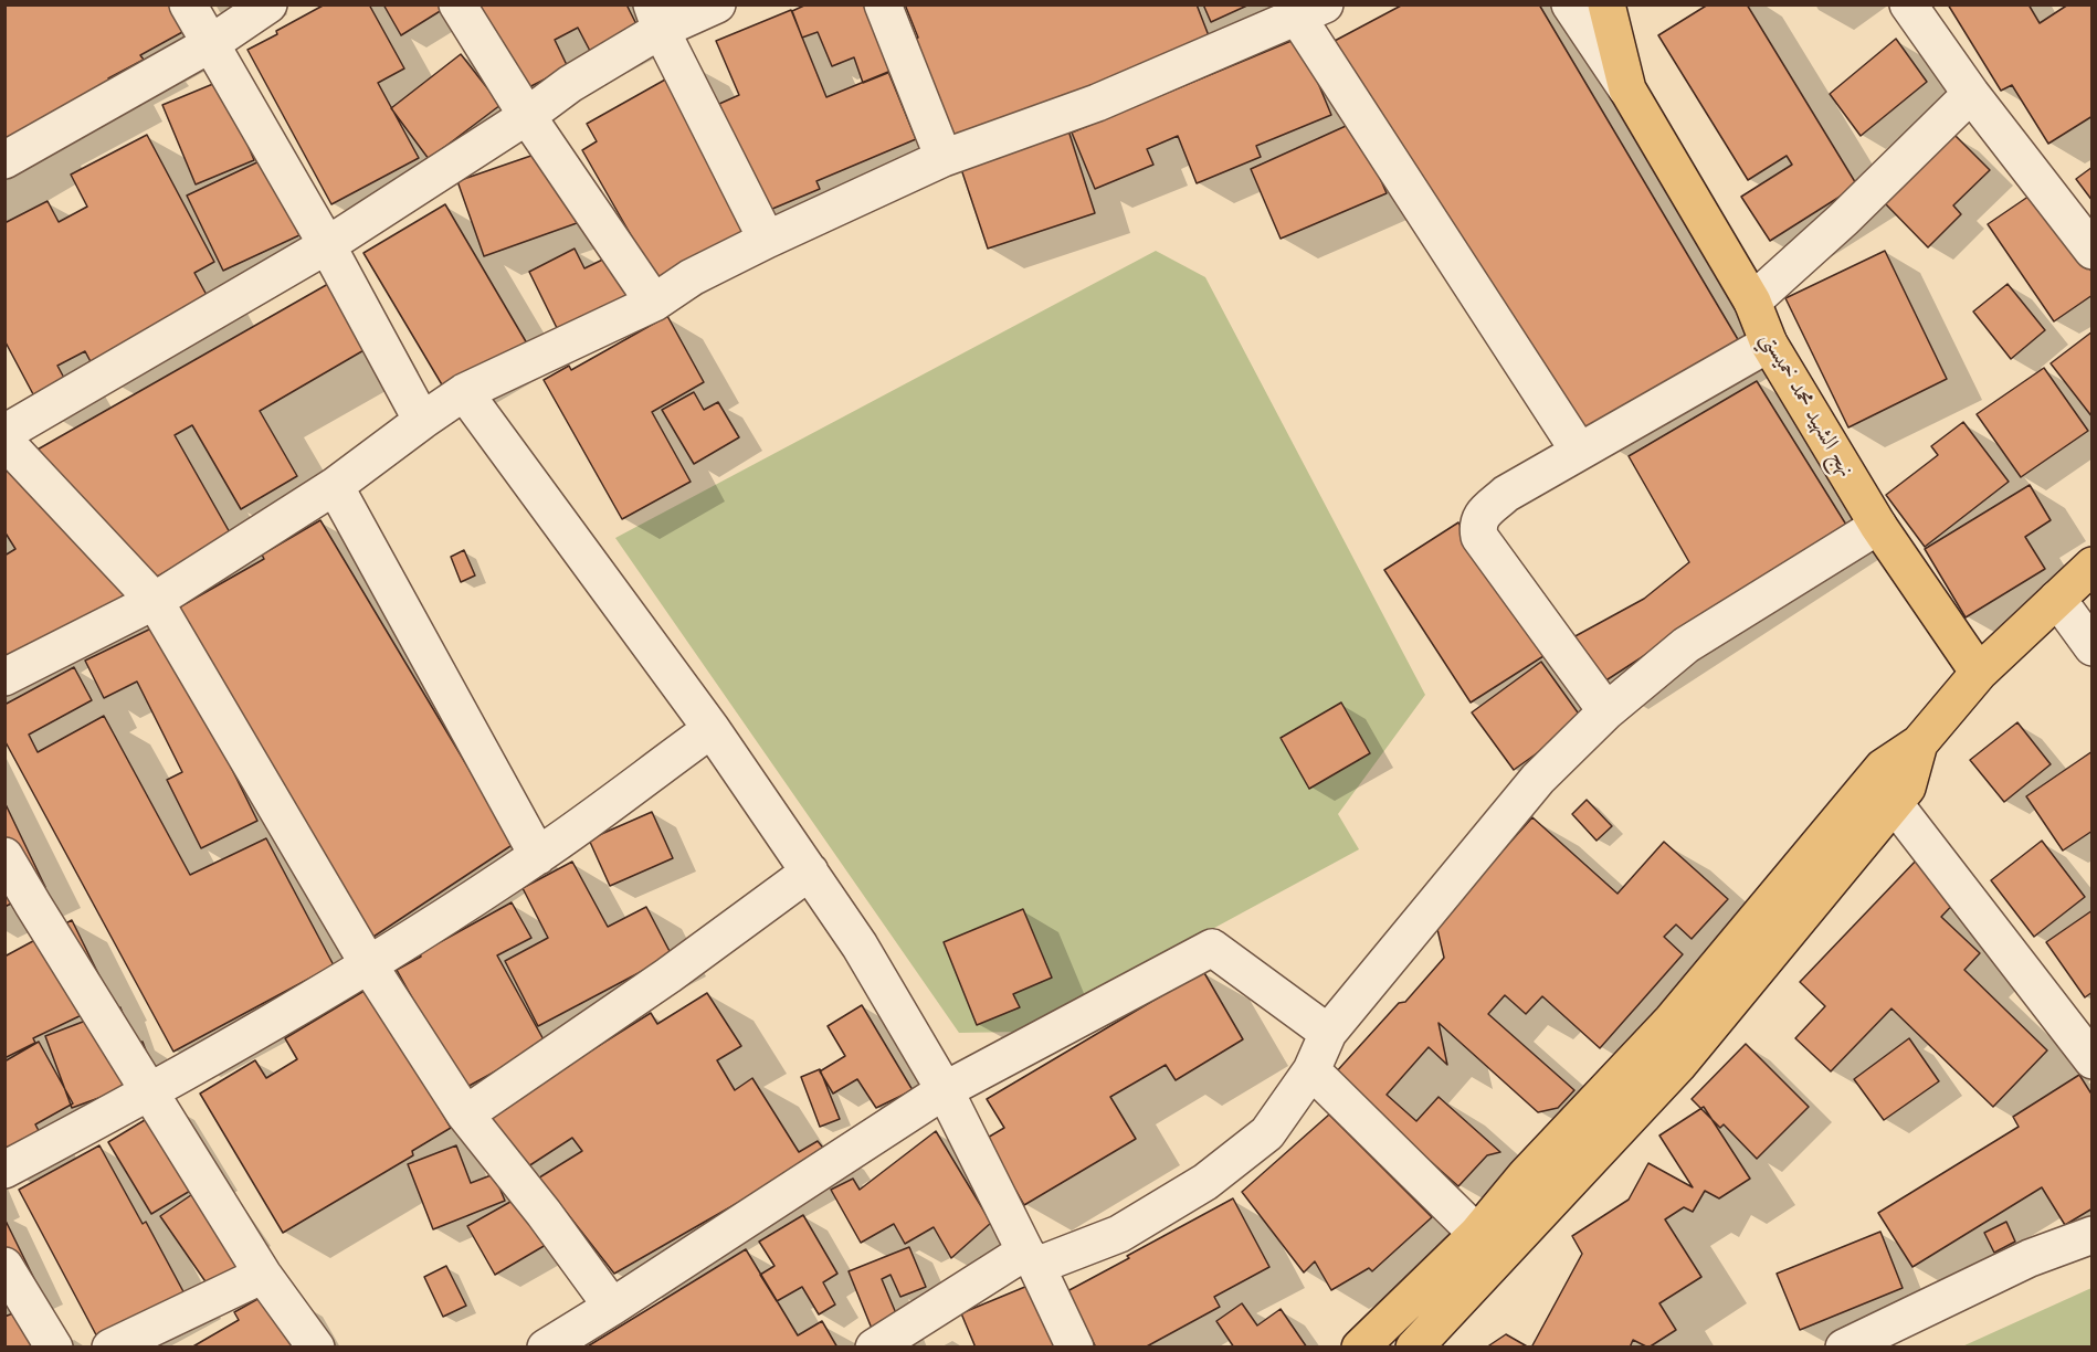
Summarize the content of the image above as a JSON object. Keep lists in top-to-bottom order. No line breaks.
{"streets":{"main road":["نهج الشهيد محمد خميستي"]}}
